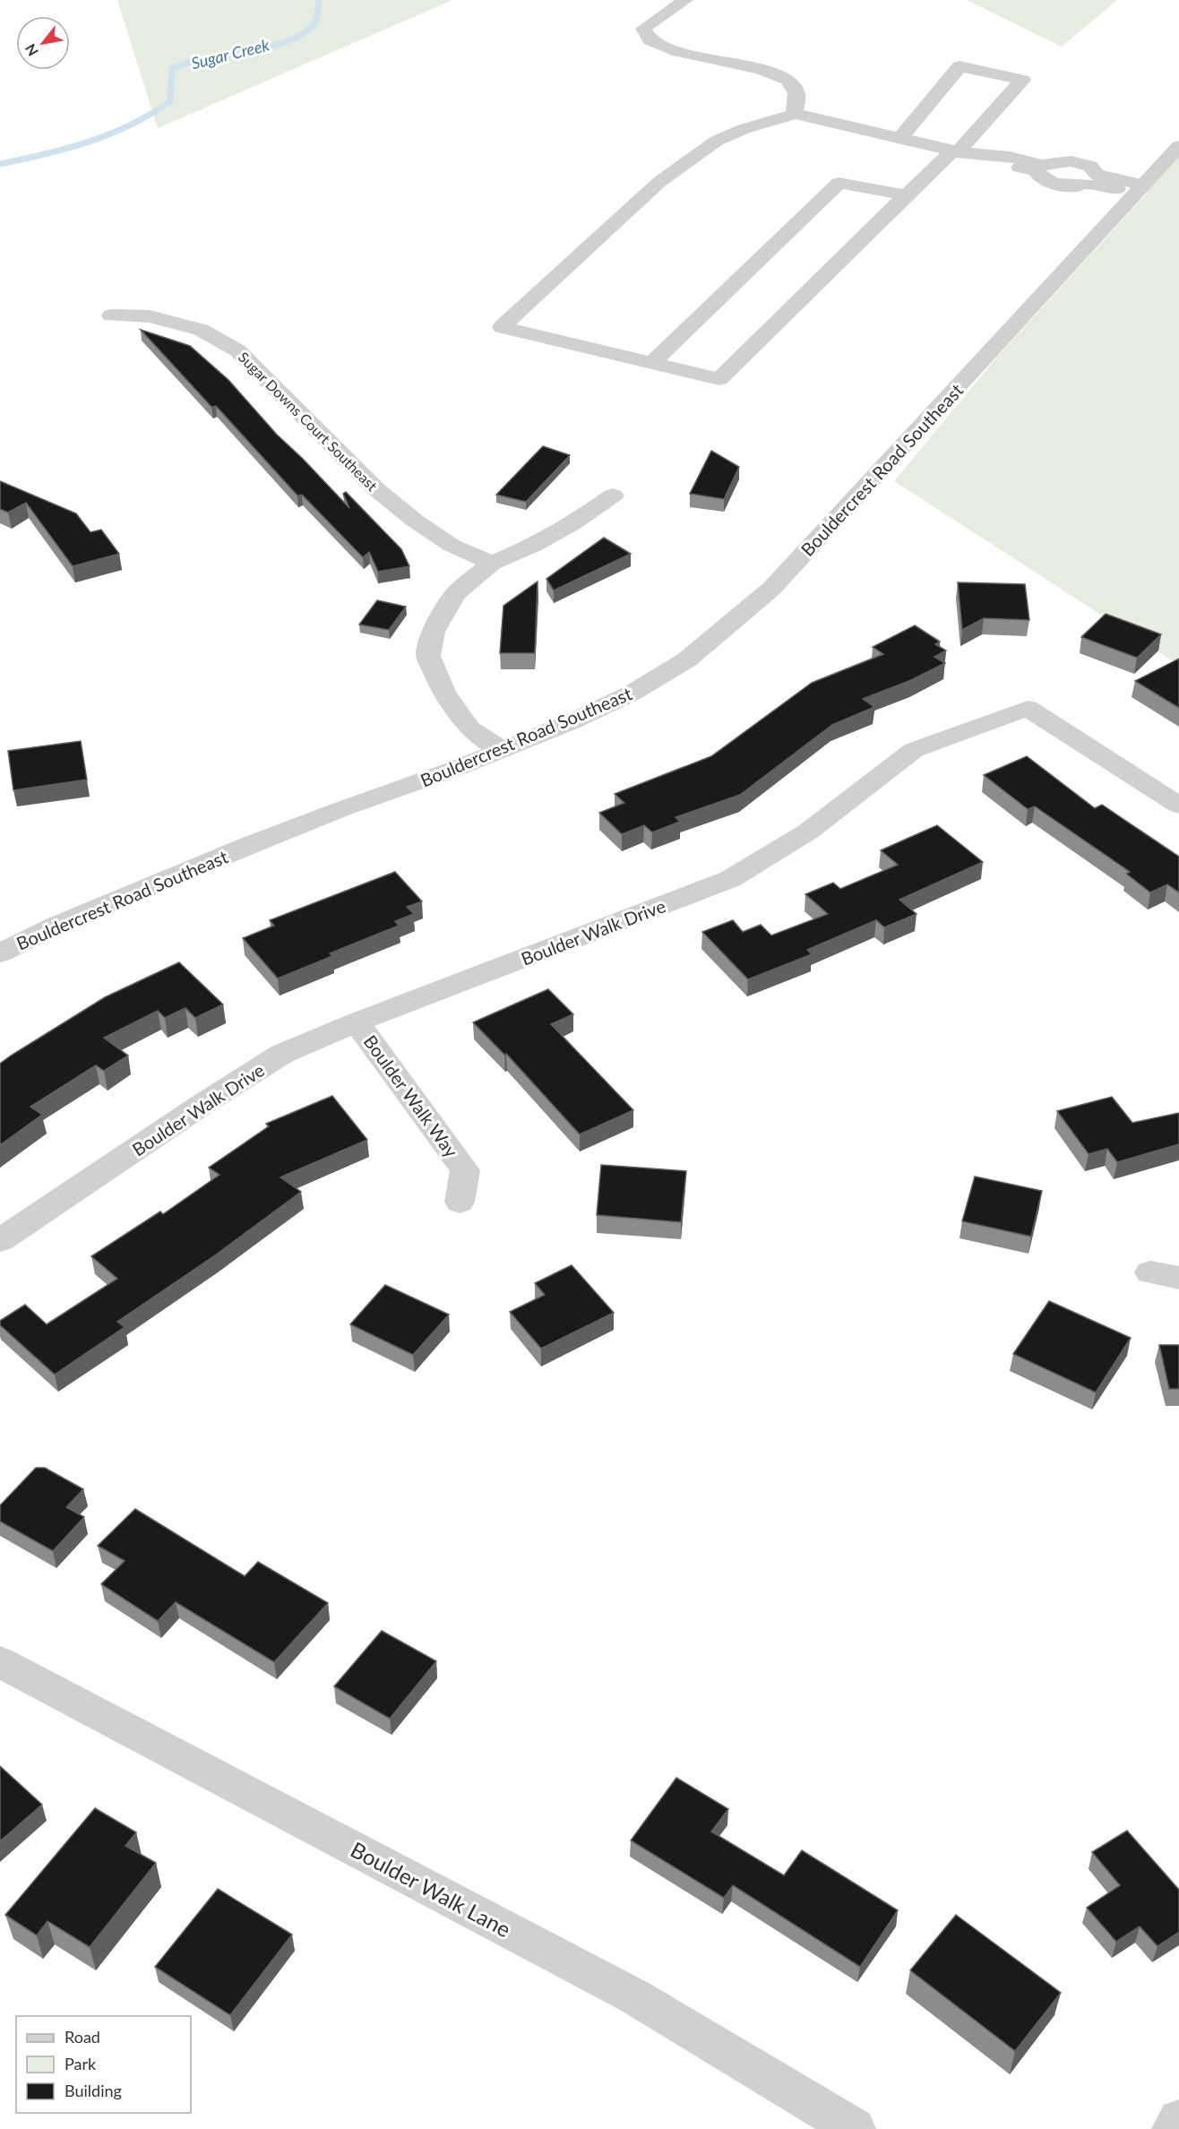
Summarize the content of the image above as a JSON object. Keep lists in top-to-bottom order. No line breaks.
{"streets":{"street":["Sugar Downs Court Southeast","Bouldercrest Road Southeast","Boulder Walk Drive","Boulder Walk Way","Boulder Walk Lane"]},"crossings":[["Boulder Walk Drive","Boulder Walk Way"]],"water":["Sugar Creek"],"legend":["Road","Park","Building"],"north":"bottom left"}
